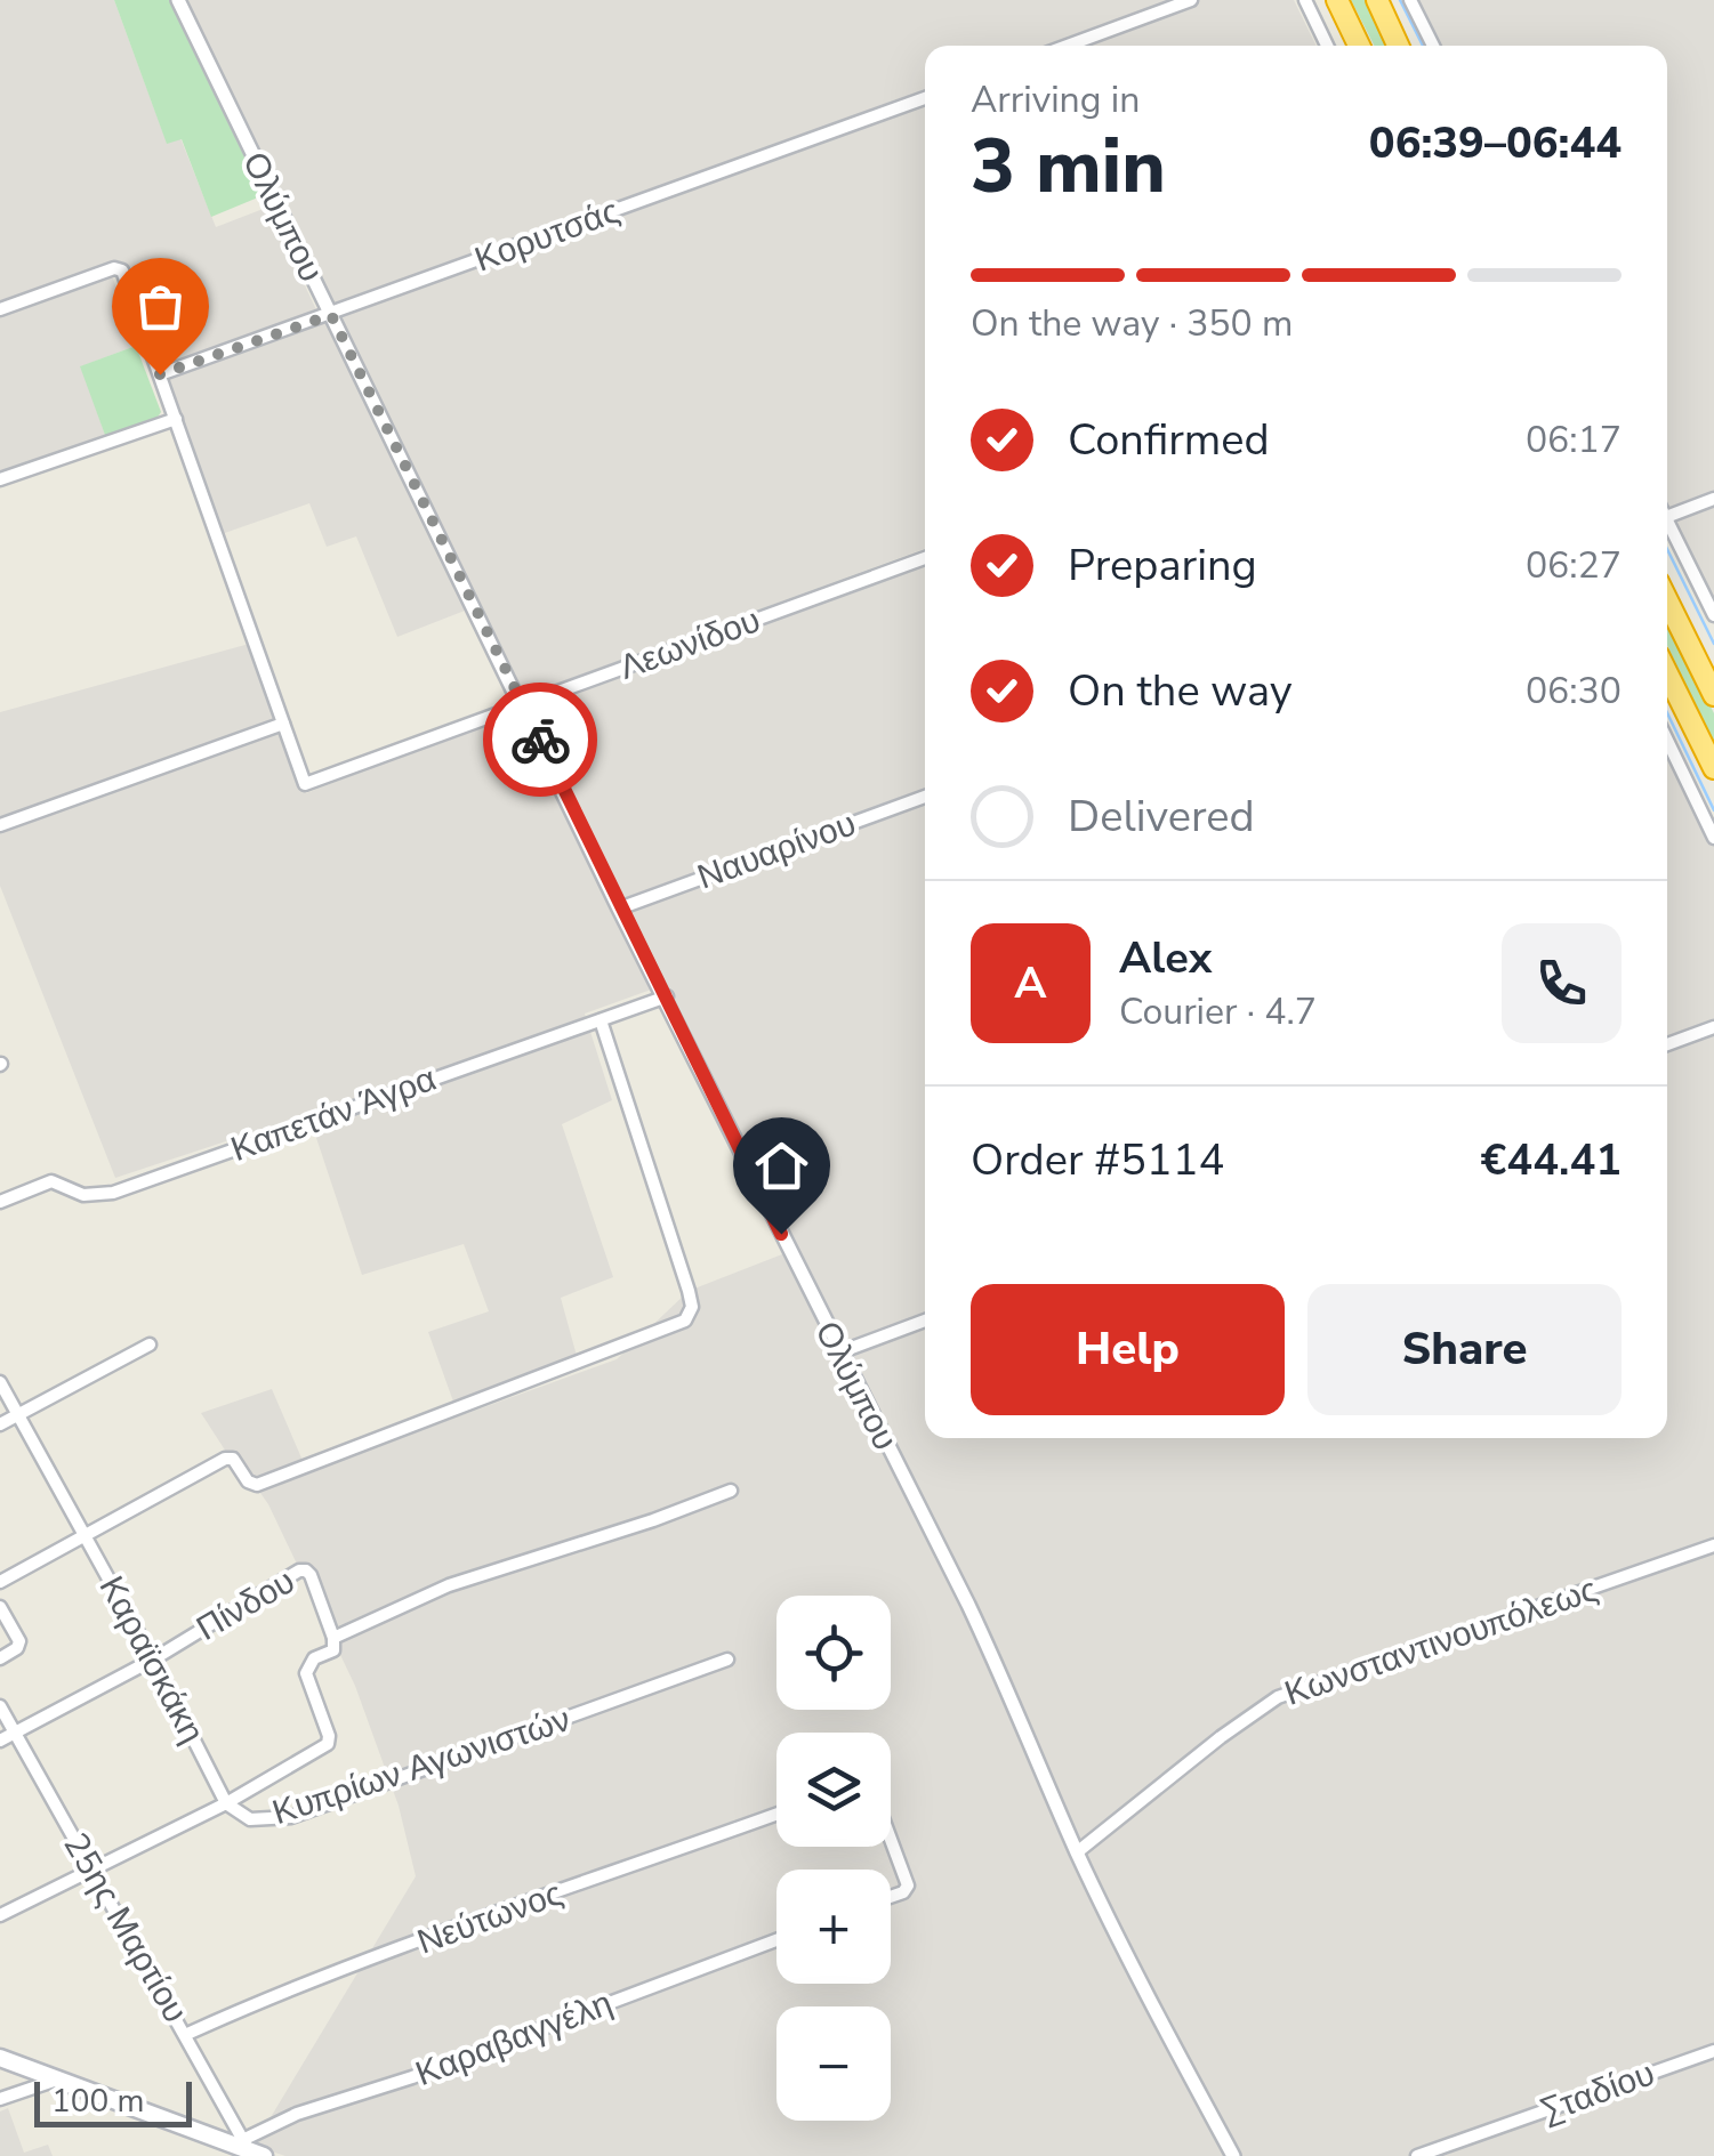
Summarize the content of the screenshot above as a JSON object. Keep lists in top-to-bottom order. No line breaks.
{"streets":{"street":["Ολύμπου","Κορυτσάς","Λεωνίδου","Ναυαρίνου","Καπετάν Άγρα","Πίνδου","Κωνσταντινουπόλεως","Καραϊσκάκη","Κυπρίων Αγωνιστών","Νεύτωνος","25ης Μαρτίου","Καραβαγγέλη","Σταδίου"]},"crossings":[["Ολύμπου","Κορυτσάς"],["Ολύμπου","Λεωνίδου"],["Ολύμπου","Ναυαρίνου"],["Ολύμπου","Καπετάν Άγρα"],["Ολύμπου","Κωνσταντινουπόλεως"],["Πίνδου","Καραϊσκάκη"],["Πίνδου","25ης Μαρτίου"],["Καραϊσκάκη","Κυπρίων Αγωνιστών"],["Κυπρίων Αγωνιστών","25ης Μαρτίου"],["Νεύτωνος","25ης Μαρτίου"],["25ης Μαρτίου","Καραβαγγέλη"]],"scale_bar":"100 m","page":{"heading":["3 min","Arriving in","06:39–06:44"],"panel":["Alex","Courier · 4.7","Order #5114","€44.41"],"bar":"On the way · 350 m","list":[["Confirmed","06:17"],["Preparing","06:27"],["On the way","06:30"],"Delivered"],"round":"A","buttons":["Help","Share"],"map_buttons":["+","−"],"scale":"100 m"}}
